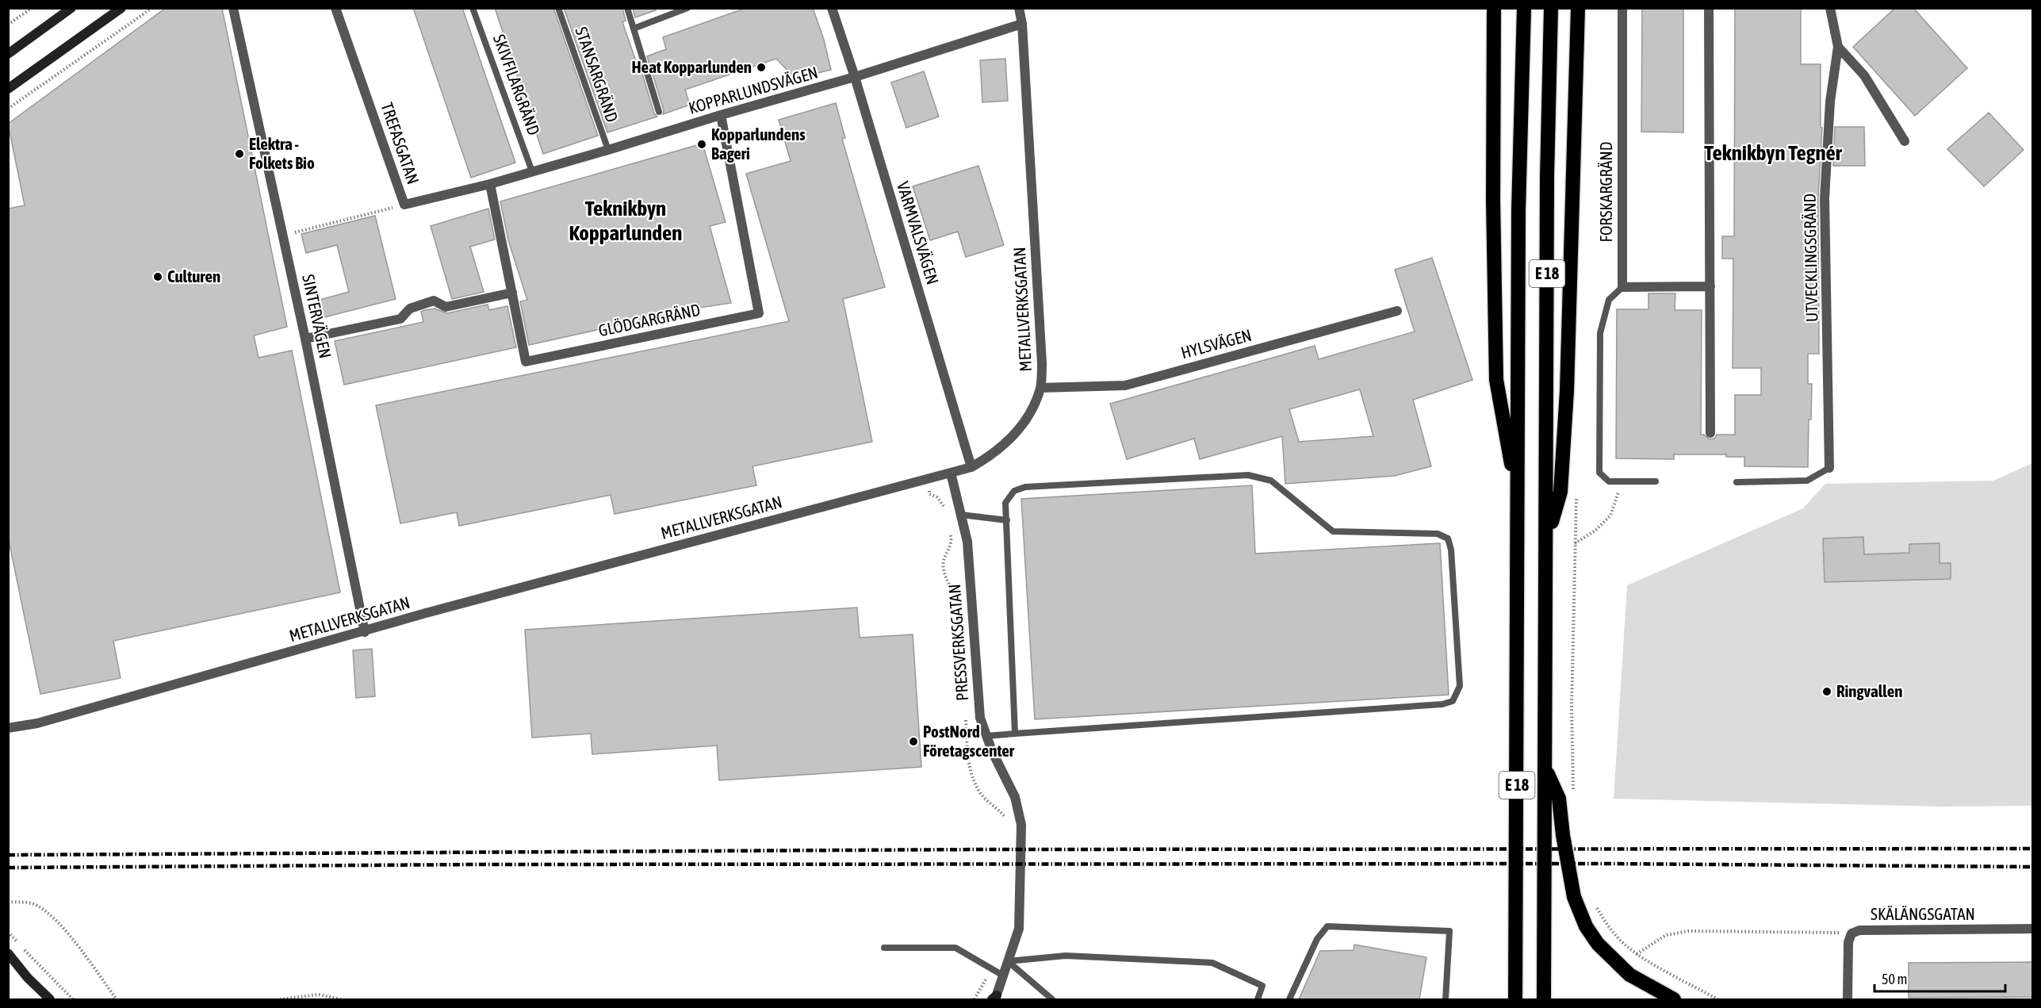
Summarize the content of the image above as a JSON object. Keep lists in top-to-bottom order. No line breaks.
{"streets":{"highway":["E 18"],"street":["KOPPARLUNDSVÄGEN","TREFASGATAN","FORSKARGRÄND","VARMVALSVÄGEN","UTVECKLINGSGRÄND","METALLVERKSGATAN","SINTERVÄGEN","GLÖDGARGRÄND","HYLSVÄGEN","PRESSVERKSGATAN","SKÄLÄNGSGATAN"],"lane":["STANSARGRÄND","SKIVFILARGRÄND"]},"crossings":[["STANSARGRÄND","KOPPARLUNDSVÄGEN"],["SKIVFILARGRÄND","KOPPARLUNDSVÄGEN"],["KOPPARLUNDSVÄGEN","TREFASGATAN"],["KOPPARLUNDSVÄGEN","VARMVALSVÄGEN"],["KOPPARLUNDSVÄGEN","METALLVERKSGATAN"],["KOPPARLUNDSVÄGEN","GLÖDGARGRÄND"],["TREFASGATAN","GLÖDGARGRÄND"],["VARMVALSVÄGEN","METALLVERKSGATAN"],["METALLVERKSGATAN","SINTERVÄGEN"],["METALLVERKSGATAN","HYLSVÄGEN"],["METALLVERKSGATAN","PRESSVERKSGATAN"]],"districts":["Teknikbyn Tegnér","Teknikbyn Kopparlunden"],"places":["Heat Kopparlunden","Kopparlundens Bageri","Elektra - Folkets Bio","Culturen","Ringvallen","PostNord Företagscenter"],"scale_bar":"50 m"}
